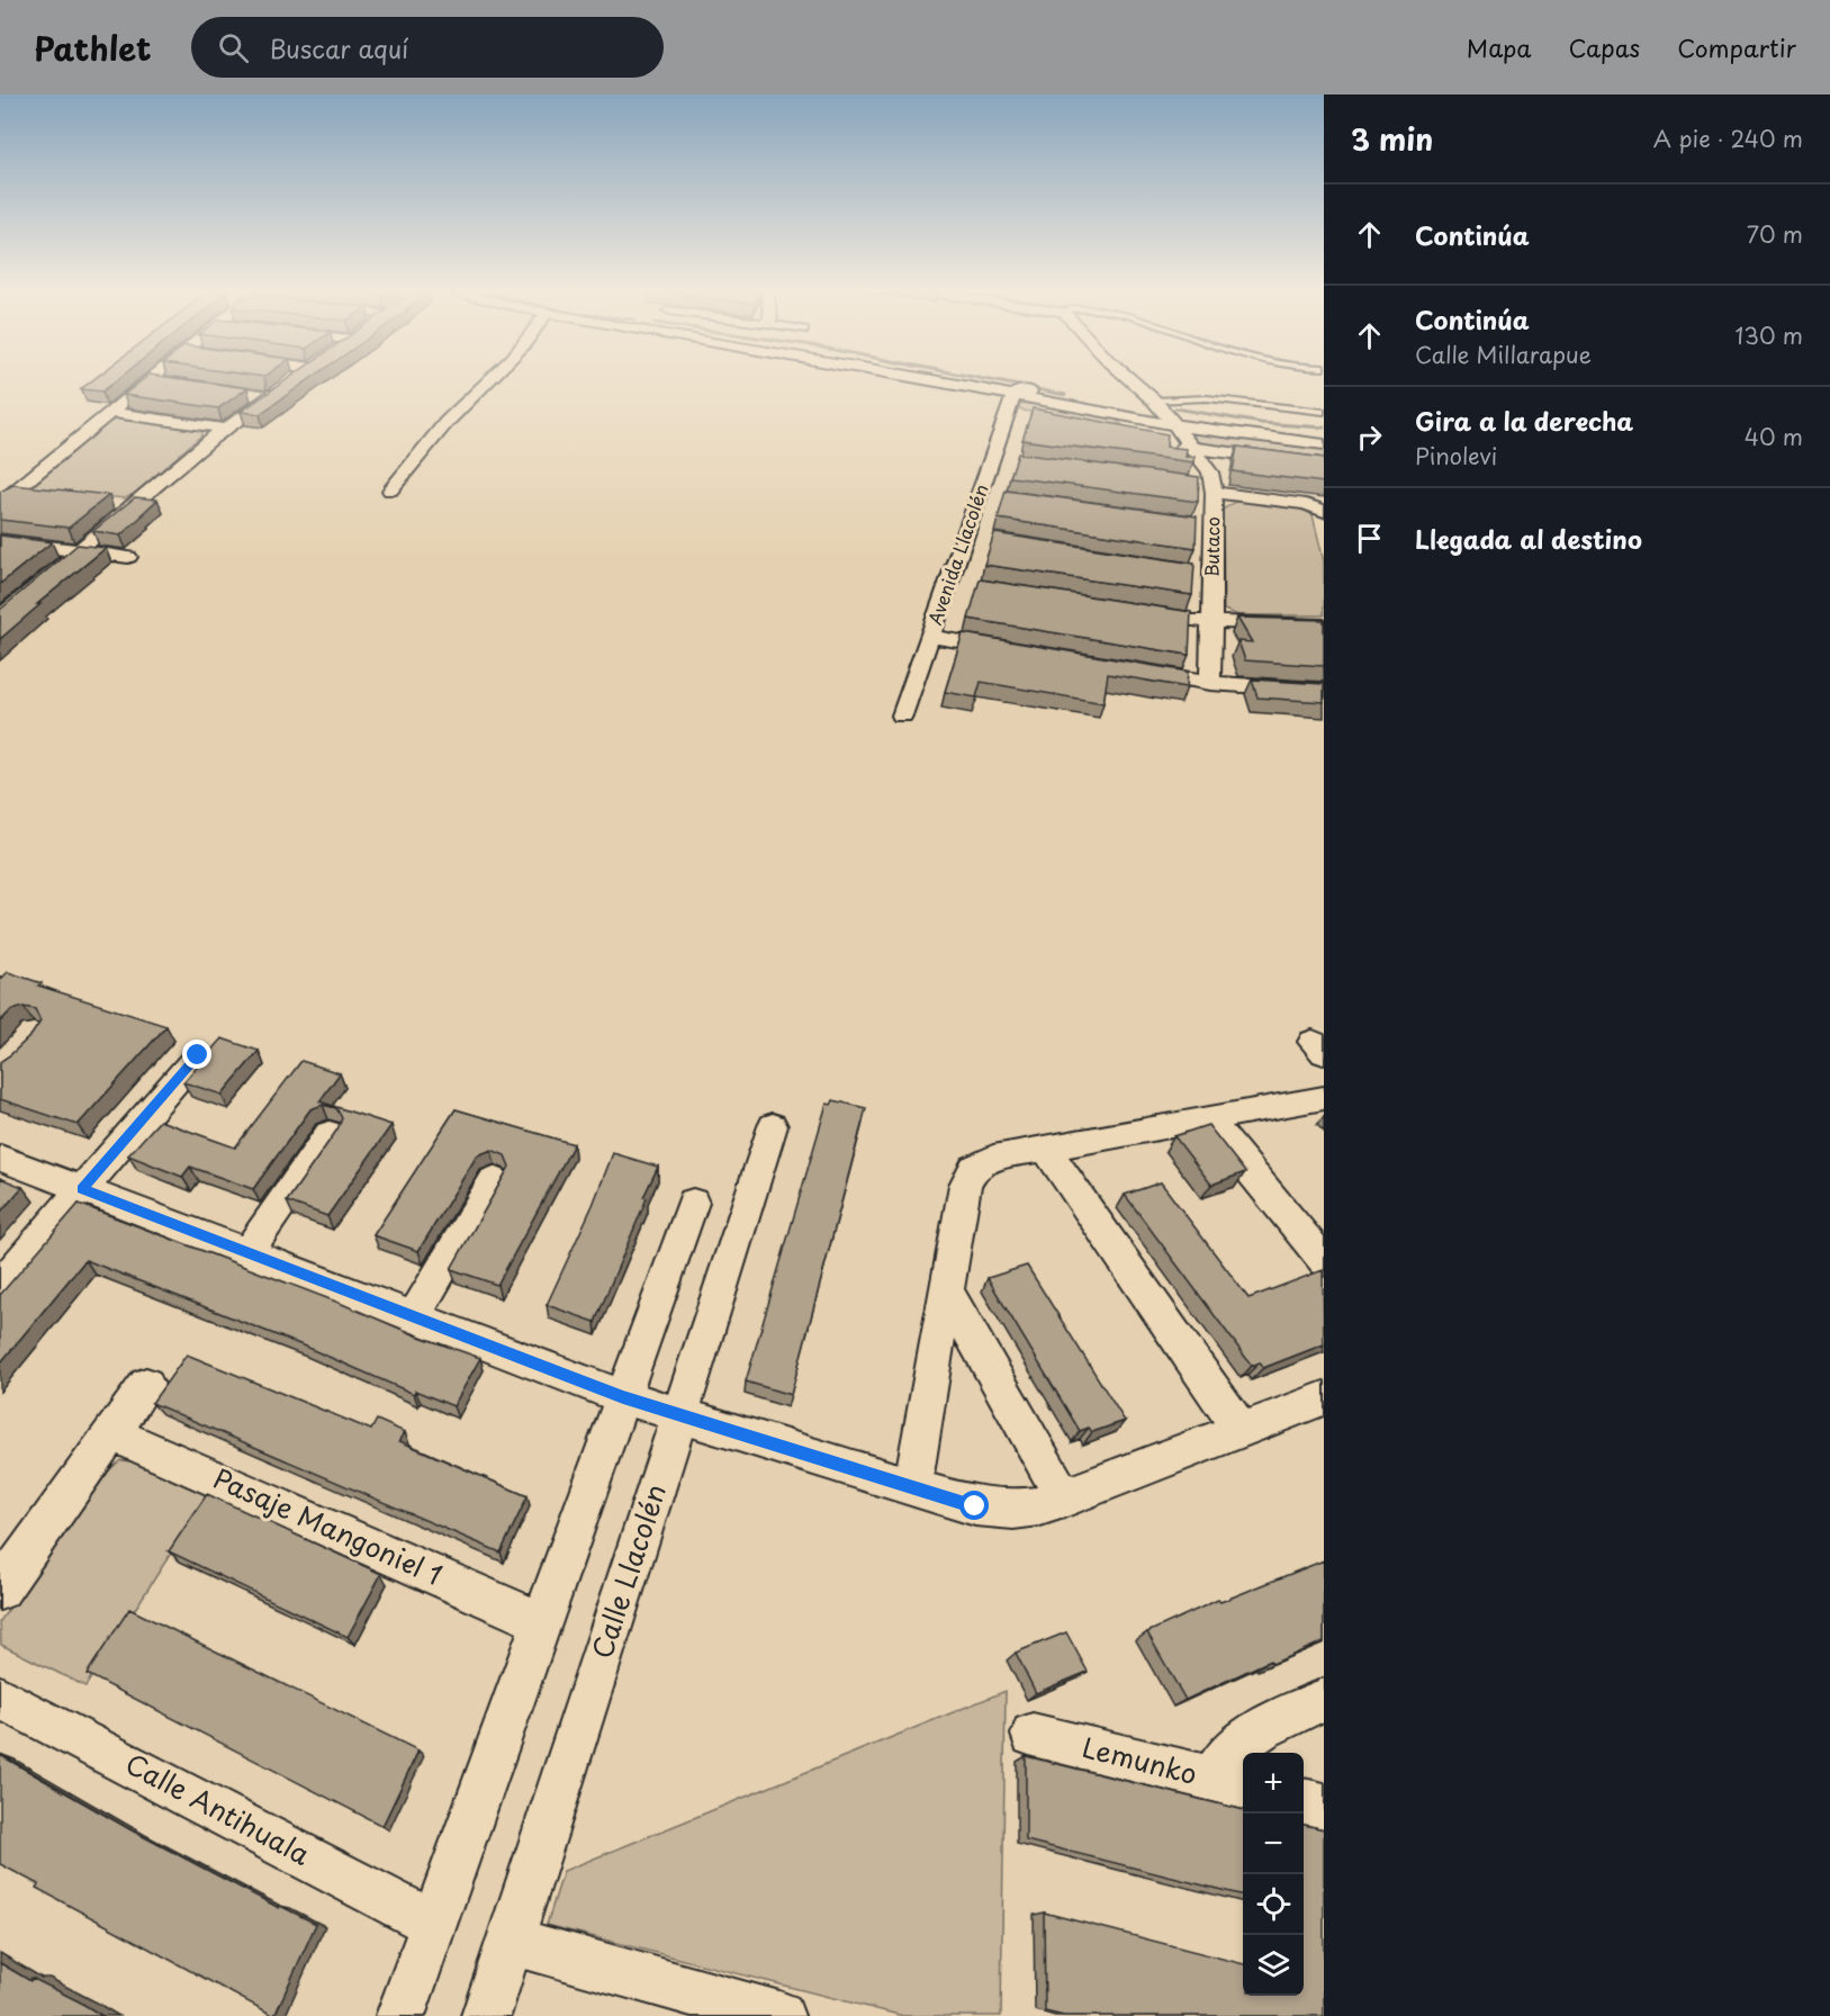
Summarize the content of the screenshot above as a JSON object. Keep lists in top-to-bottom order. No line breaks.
{"streets":{"street":["Butaco","Avenida Llacolén","Pasaje Mangoniel 1","Calle Llacolén","Lemunko","Calle Antihuala"]},"page":{"header":"Pathlet","search":"Buscar aquí","nav":["Mapa","Capas","Compartir"],"heading":["3 min","A pie · 240 m"],"list":[["Continúa","70 m"],["Continúa","Calle Millarapue","130 m"],["Gira a la derecha","Pinolevi","40 m"],"Llegada al destino"],"map_buttons":["+","−"]}}
